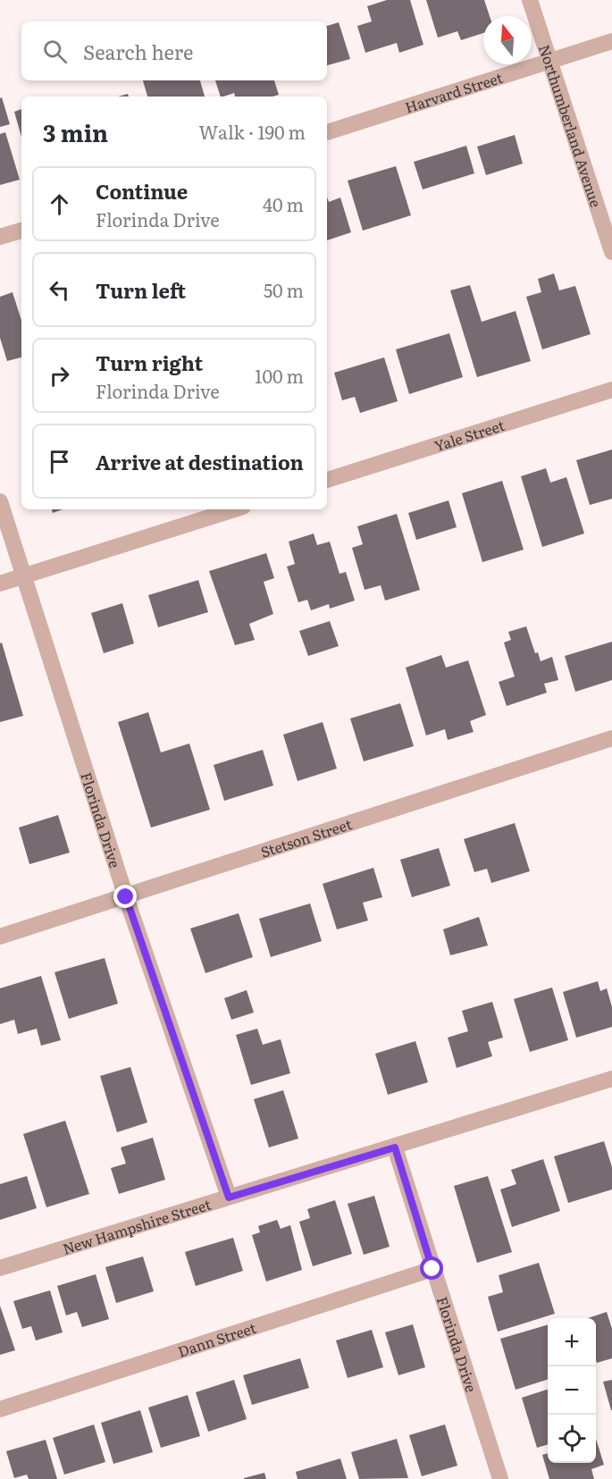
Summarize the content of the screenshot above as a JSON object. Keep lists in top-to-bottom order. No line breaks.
{"streets":{"street":["Harvard Street","Northumberland Avenue","Yale Street","Florinda Drive","Stetson Street","New Hampshire Street","Dann Street"]},"crossings":[["Harvard Street","Northumberland Avenue"],["Florinda Drive","Stetson Street"],["Florinda Drive","New Hampshire Street"],["Florinda Drive","Dann Street"]],"north":"top","page":{"search":"Search here","heading":["3 min","Walk · 190 m"],"list":[["Continue","Florinda Drive","40 m"],["Turn left","50 m"],["Turn right","Florinda Drive","100 m"],"Arrive at destination"],"map_buttons":["+","−"]}}
